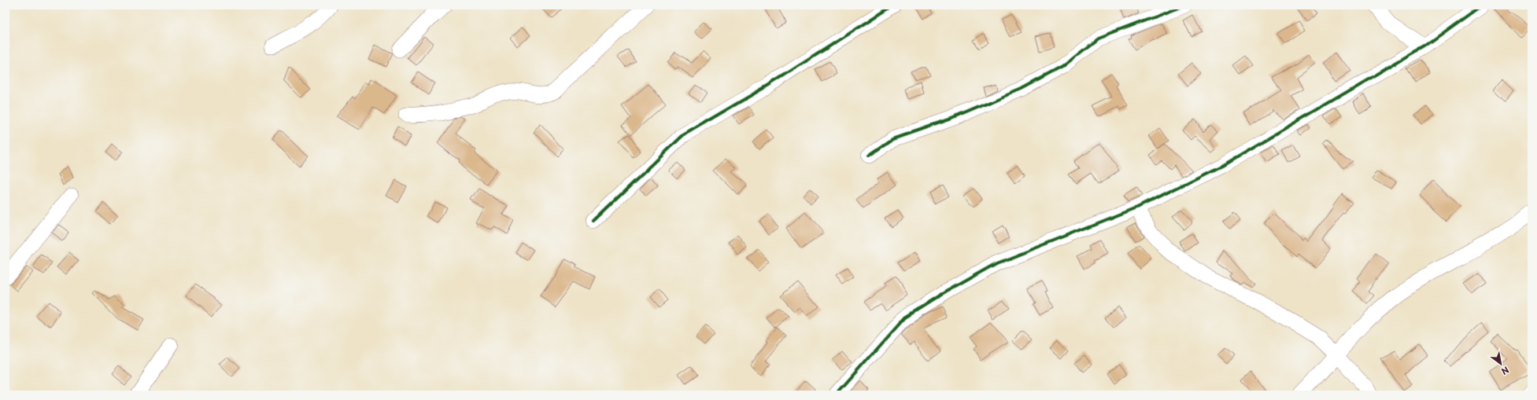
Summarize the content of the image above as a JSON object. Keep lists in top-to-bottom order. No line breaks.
{"north":"bottom right"}
